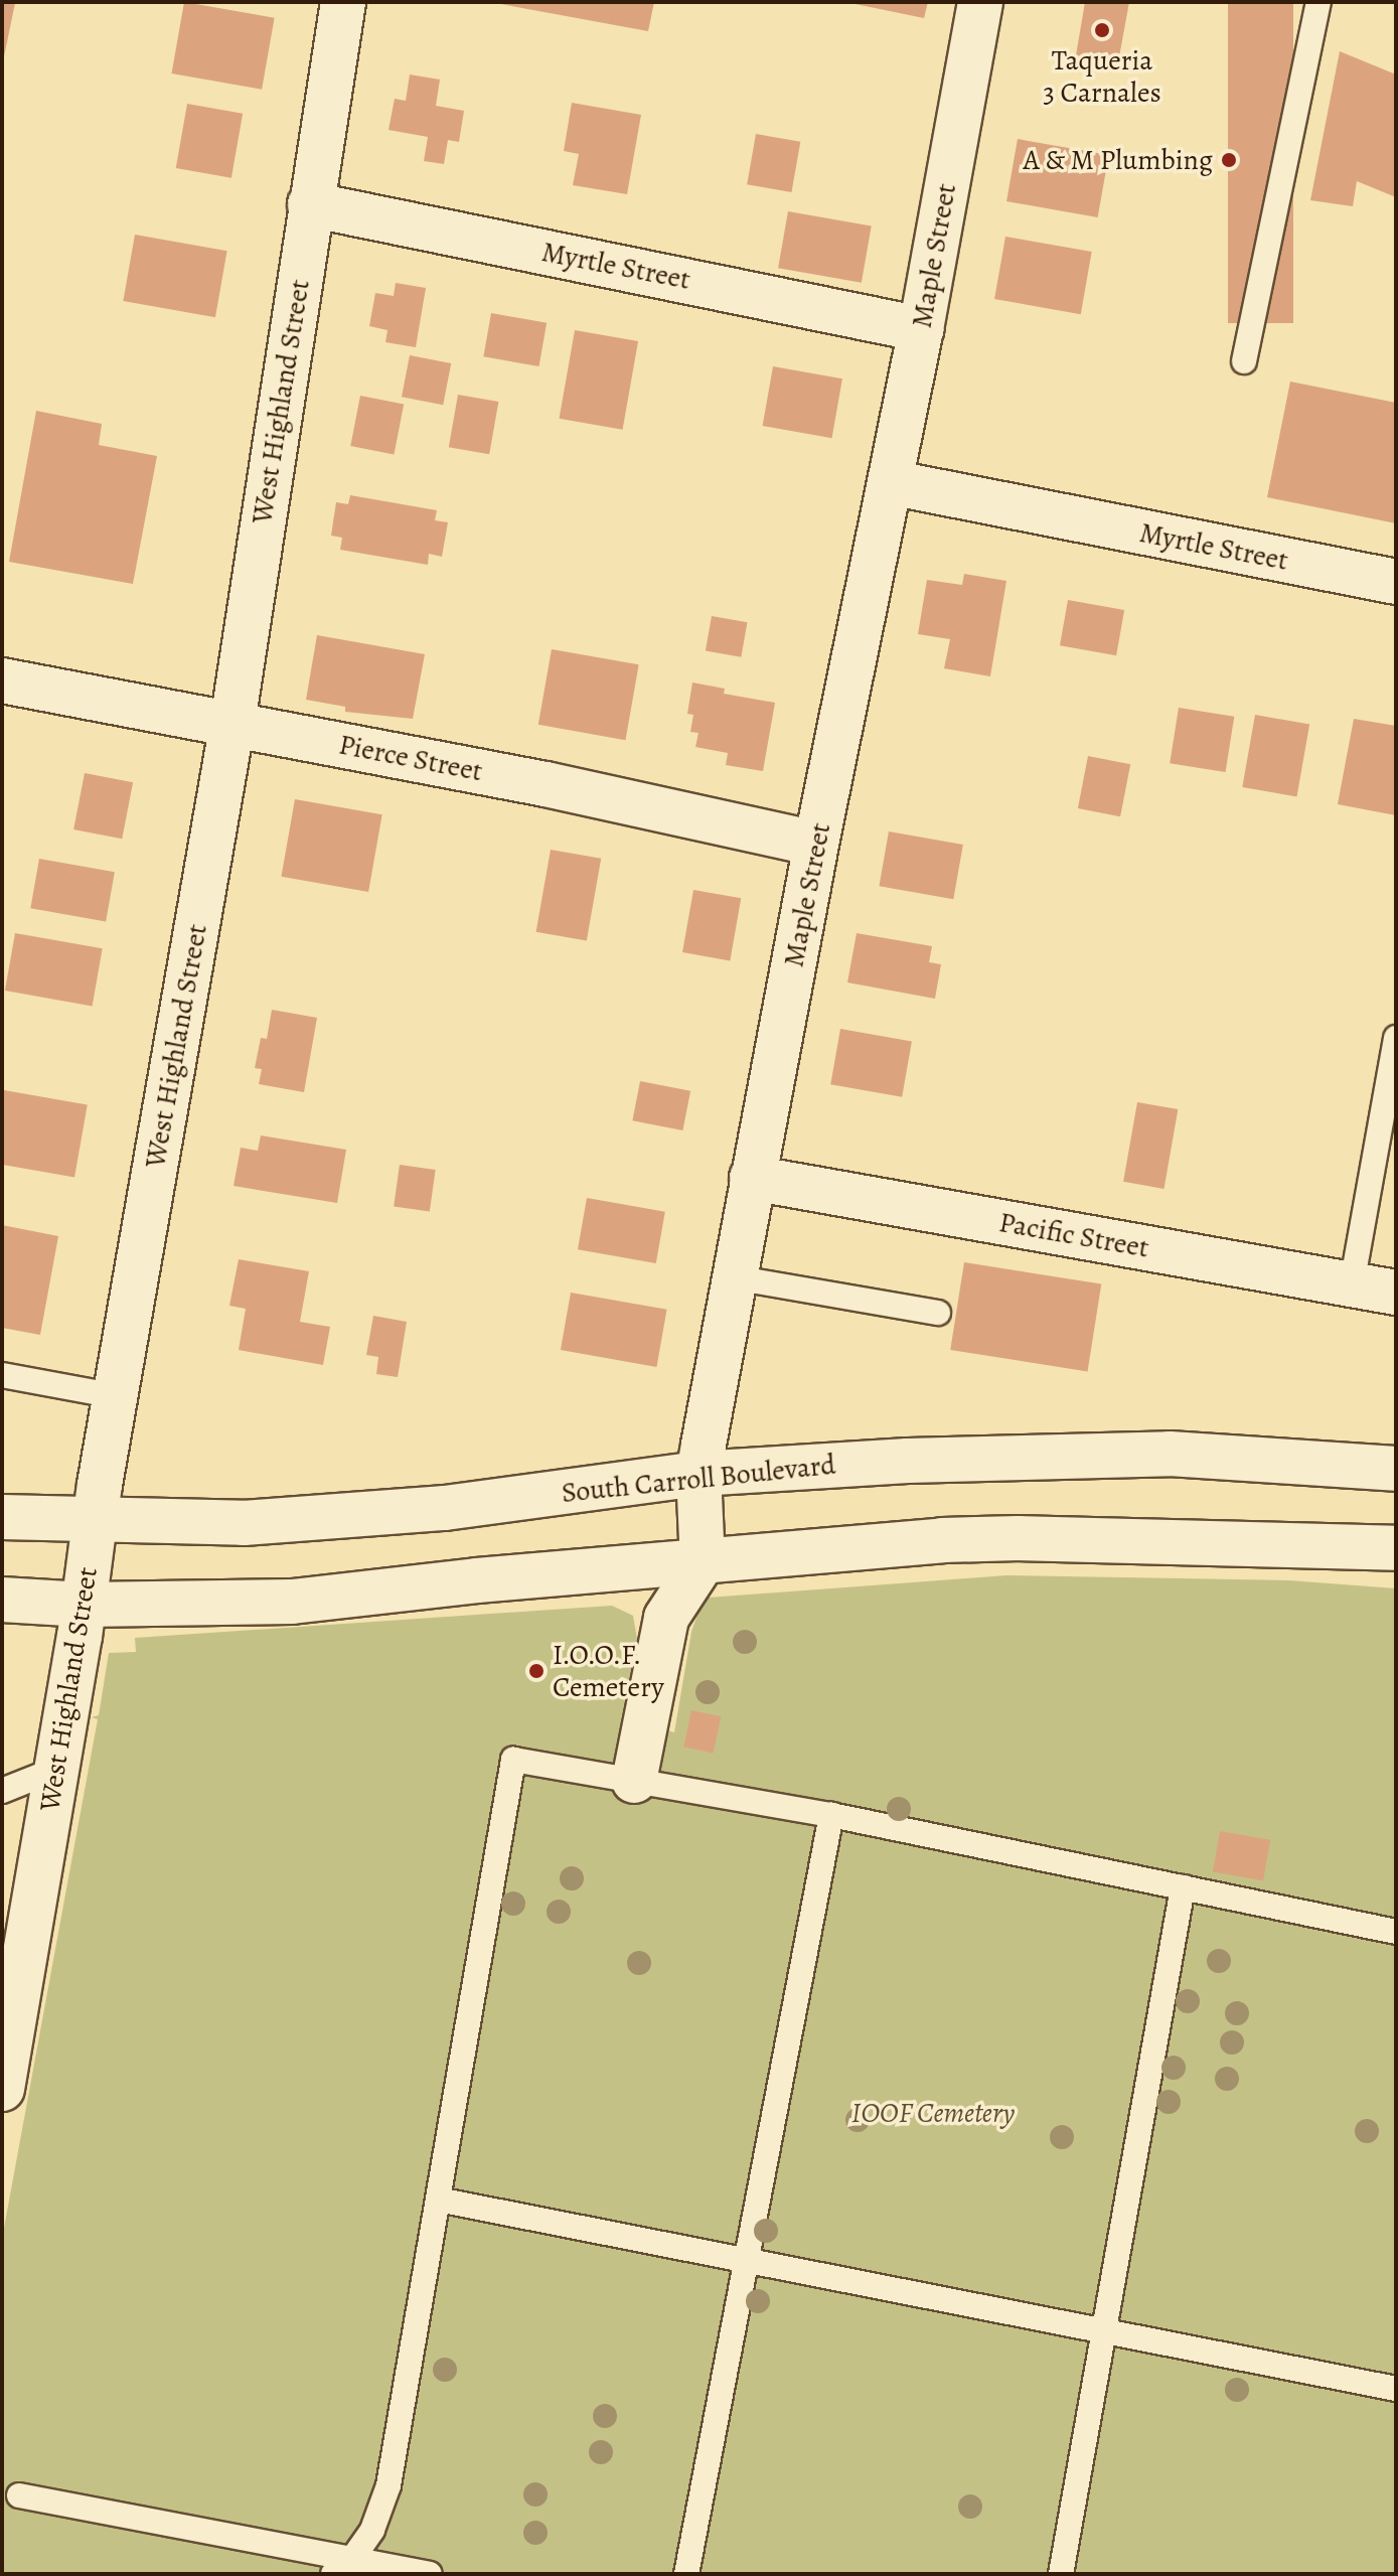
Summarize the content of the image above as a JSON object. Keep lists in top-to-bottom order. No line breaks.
{"streets":{"street":["Maple Street","Myrtle Street","West Highland Street","Pierce Street","Pacific Street","South Carroll Boulevard"]},"crossings":[["Maple Street","Myrtle Street"],["Maple Street","Pierce Street"],["Maple Street","Pacific Street"],["Maple Street","South Carroll Boulevard"],["Myrtle Street","West Highland Street"],["West Highland Street","Pierce Street"],["West Highland Street","South Carroll Boulevard"]],"parks":["IOOF Cemetery"],"places":["Taqueria 3 Carnales","A & M Plumbing","I.O.O.F. Cemetery"]}
